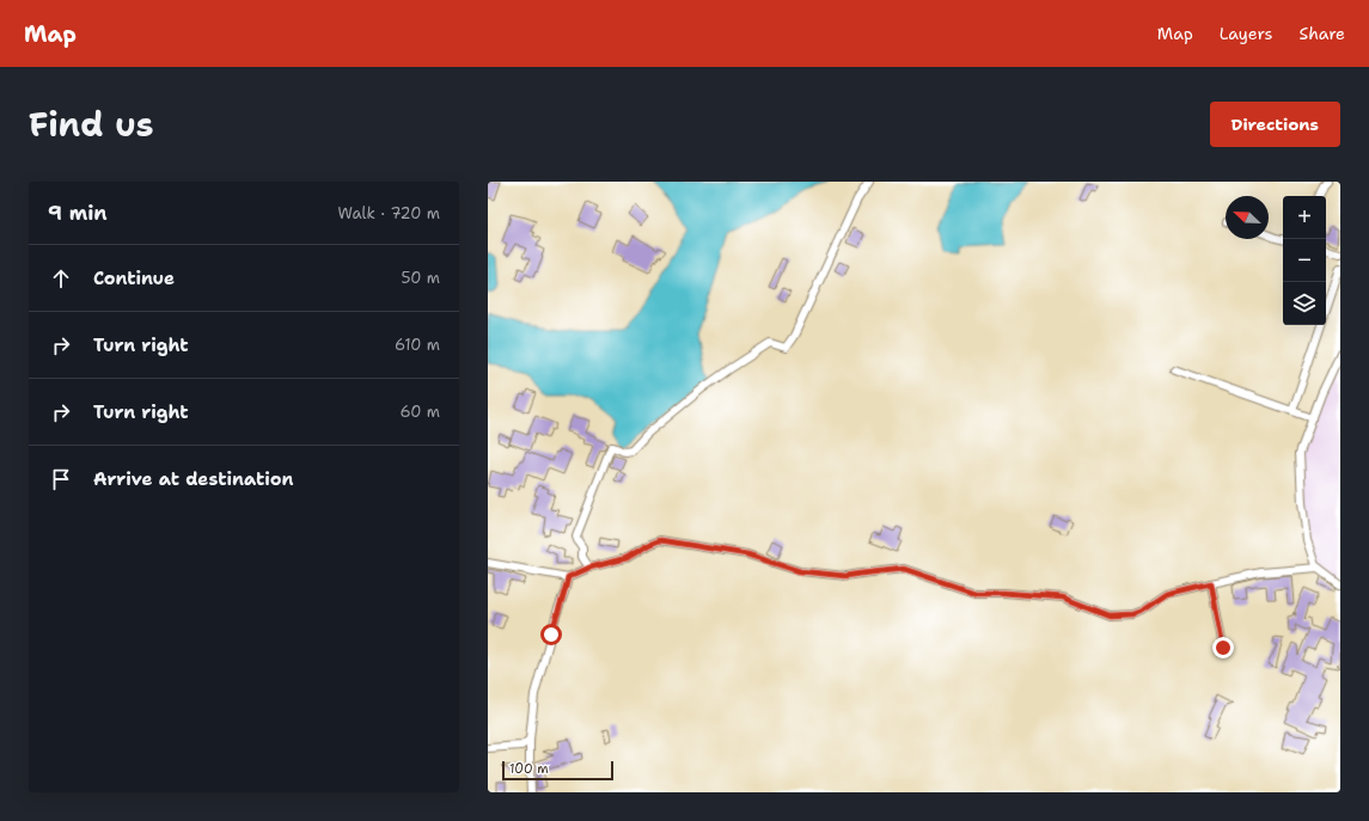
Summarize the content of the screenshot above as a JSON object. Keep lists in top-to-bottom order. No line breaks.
{"scale_bar":"100 m","north":"top left","page":{"header":"Map","nav":["Map","Layers","Share"],"title":"Find us","buttons":"Directions","heading":["9 min","Walk · 720 m"],"map_buttons":["+","−"],"list":[["Continue","50 m"],["Turn right","610 m"],["Turn right","60 m"],"Arrive at destination"],"scale":"100 m"}}
